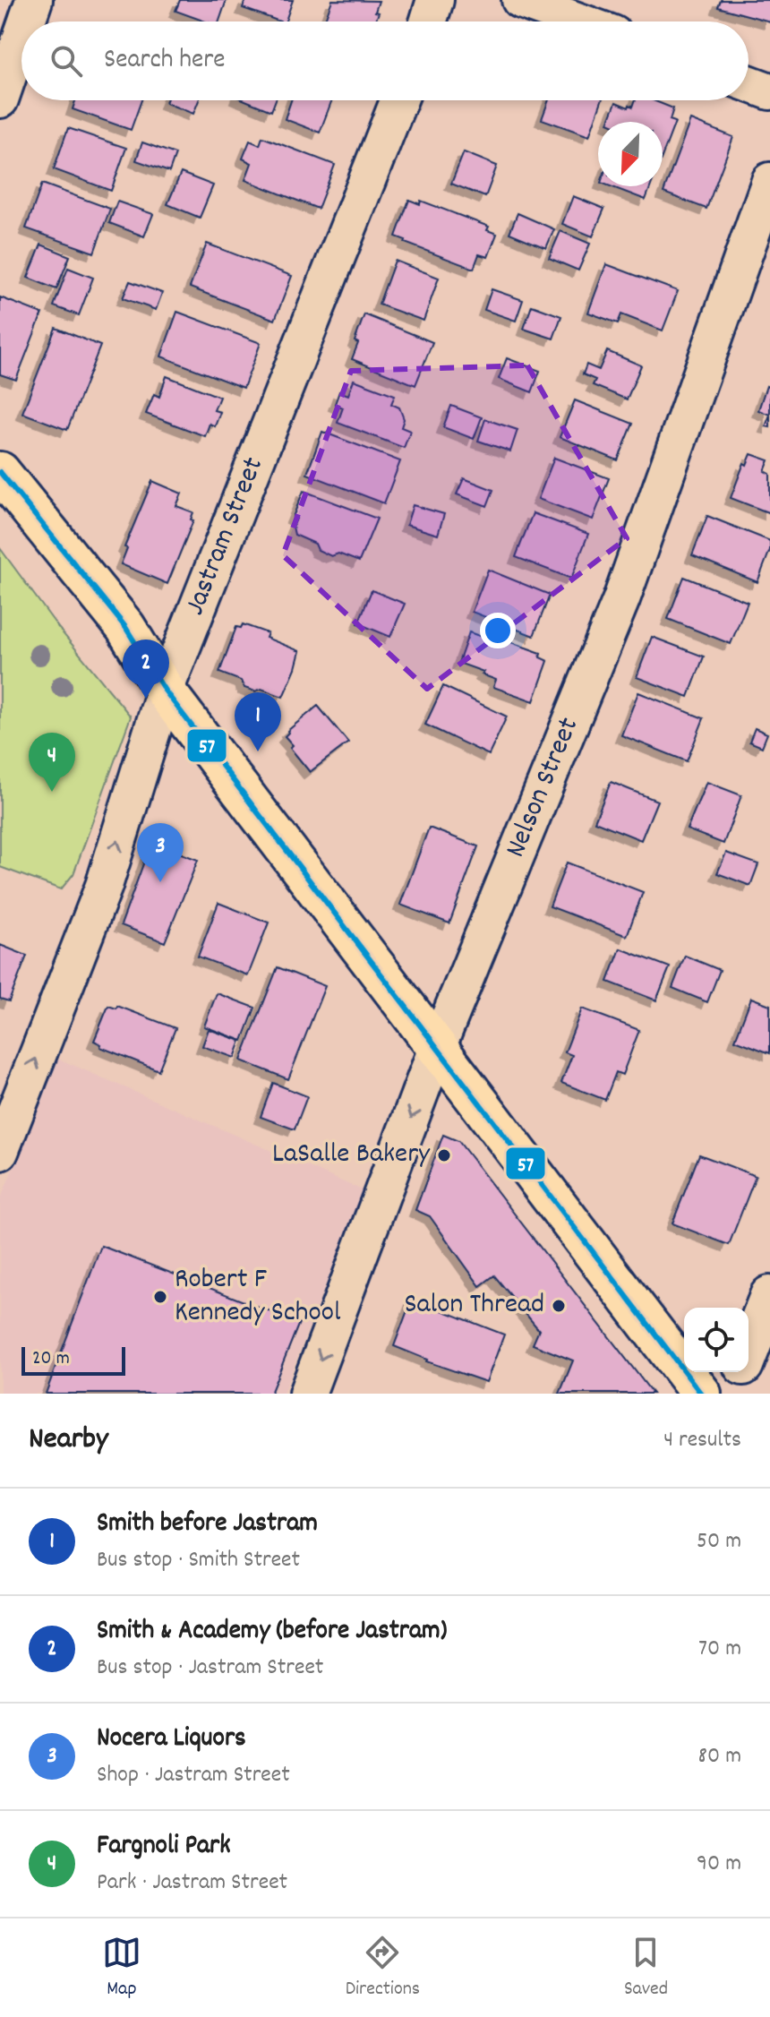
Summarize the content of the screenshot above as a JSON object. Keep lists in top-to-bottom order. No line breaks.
{"streets":{"street":["Jastram Street","Nelson Street"]},"one_way":["Jastram Street"],"places":["LaSalle Bakery","Robert F Kennedy School","Salon Thread"],"lines":["transit line 57"],"scale_bar":"20 m","north":"bottom left","page":{"search":"Search here","pins":["2","1","4","3"],"scale":"20 m","heading":["Nearby","4 results"],"list":[{"mark":"1","name":"Smith before Jastram","note":"Bus stop · Smith Street","value":"50 m"},{"mark":"2","name":"Smith & Academy (before Jastram)","note":"Bus stop · Jastram Street","value":"70 m"},{"mark":"3","name":"Nocera Liquors","note":"Shop · Jastram Street","value":"80 m"},{"mark":"4","name":"Fargnoli Park","note":"Park · Jastram Street","value":"90 m"}],"nav":["Map","Directions","Saved"]}}
